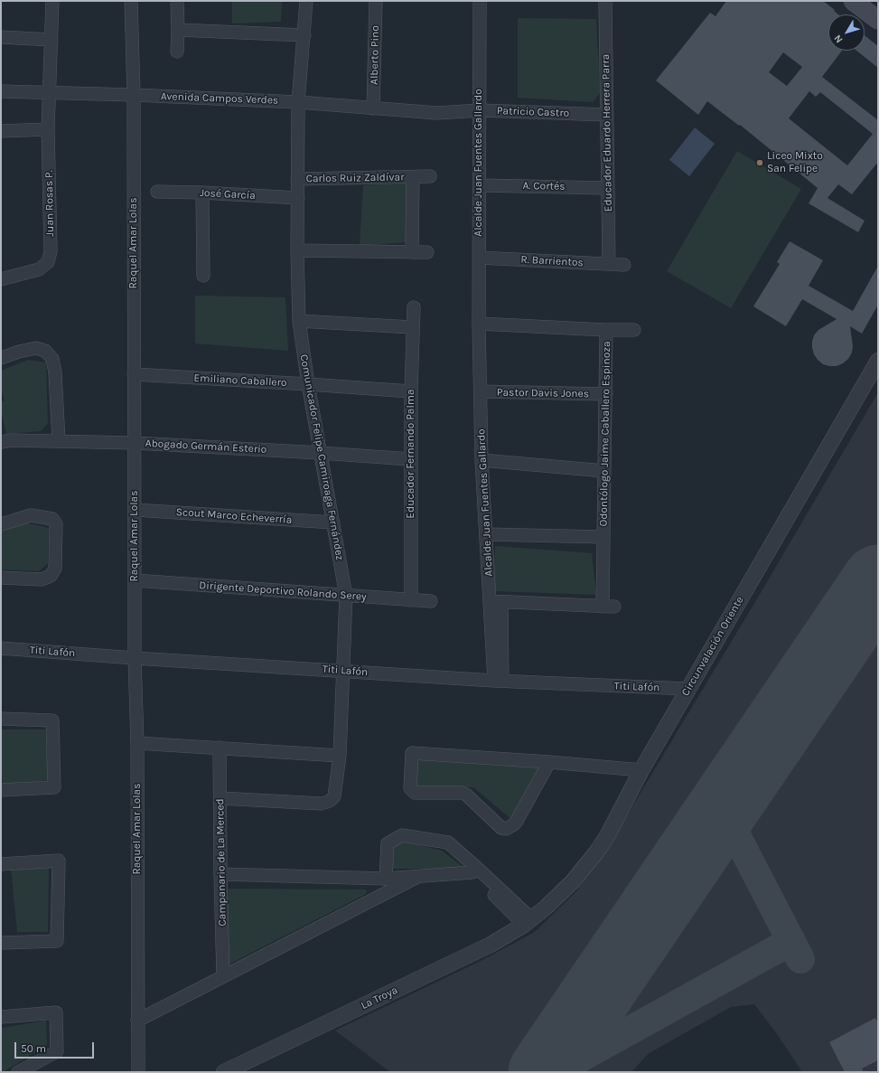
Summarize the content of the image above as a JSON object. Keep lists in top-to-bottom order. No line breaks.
{"streets":{"street":["Alberto Pino","Avenida Campos Verdes","Patricio Castro","Educador Eduardo Herrera Parra","Alcalde Juan Fuentes Gallardo","Carlos Ruiz Zaldívar","A. Cortés","José García","Juan Rosas P.","Raquel Amar Lolas","R. Barrientos","Emiliano Caballero","Pastor Davis Jones","Odontólogo Jaime Caballero Espinoza","Abogado Germán Esterio","Educador Fernando Palma","Comunicador Felipe Camiroaga Fernández","Scout Marco Echeverría","Dirigente Deportivo Rolando Serey","Circunvalación Oriente","Titi Lafón","Campanario de La Merced","La Troya"]},"crossings":[["Alberto Pino","Avenida Campos Verdes"],["Avenida Campos Verdes","Patricio Castro"],["Avenida Campos Verdes","Juan Rosas P."],["Avenida Campos Verdes","Raquel Amar Lolas"],["Avenida Campos Verdes","Comunicador Felipe Camiroaga Fernández"],["Patricio Castro","Educador Eduardo Herrera Parra"],["Patricio Castro","Alcalde Juan Fuentes Gallardo"],["Educador Eduardo Herrera Parra","A. Cortés"],["Educador Eduardo Herrera Parra","R. Barrientos"],["Alcalde Juan Fuentes Gallardo","A. Cortés"],["Alcalde Juan Fuentes Gallardo","R. Barrientos"],["Alcalde Juan Fuentes Gallardo","Pastor Davis Jones"],["Alcalde Juan Fuentes Gallardo","Odontólogo Jaime Caballero Espinoza"],["Alcalde Juan Fuentes Gallardo","Titi Lafón"],["Carlos Ruiz Zaldívar","Comunicador Felipe Camiroaga Fernández"],["José García","Comunicador Felipe Camiroaga Fernández"],["Raquel Amar Lolas","Emiliano Caballero"],["Raquel Amar Lolas","Abogado Germán Esterio"],["Raquel Amar Lolas","Scout Marco Echeverría"],["Raquel Amar Lolas","Dirigente Deportivo Rolando Serey"],["Raquel Amar Lolas","Titi Lafón"],["Emiliano Caballero","Educador Fernando Palma"],["Emiliano Caballero","Comunicador Felipe Camiroaga Fernández"],["Pastor Davis Jones","Odontólogo Jaime Caballero Espinoza"],["Abogado Germán Esterio","Educador Fernando Palma"],["Abogado Germán Esterio","Comunicador Felipe Camiroaga Fernández"],["Educador Fernando Palma","Dirigente Deportivo Rolando Serey"],["Comunicador Felipe Camiroaga Fernández","Scout Marco Echeverría"],["Comunicador Felipe Camiroaga Fernández","Dirigente Deportivo Rolando Serey"],["Comunicador Felipe Camiroaga Fernández","Titi Lafón"],["Comunicador Felipe Camiroaga Fernández","Campanario de La Merced"],["Circunvalación Oriente","Titi Lafón"],["Circunvalación Oriente","La Troya"]],"places":["Liceo Mixto San Felipe"],"scale_bar":"50 m","north":"bottom left"}
